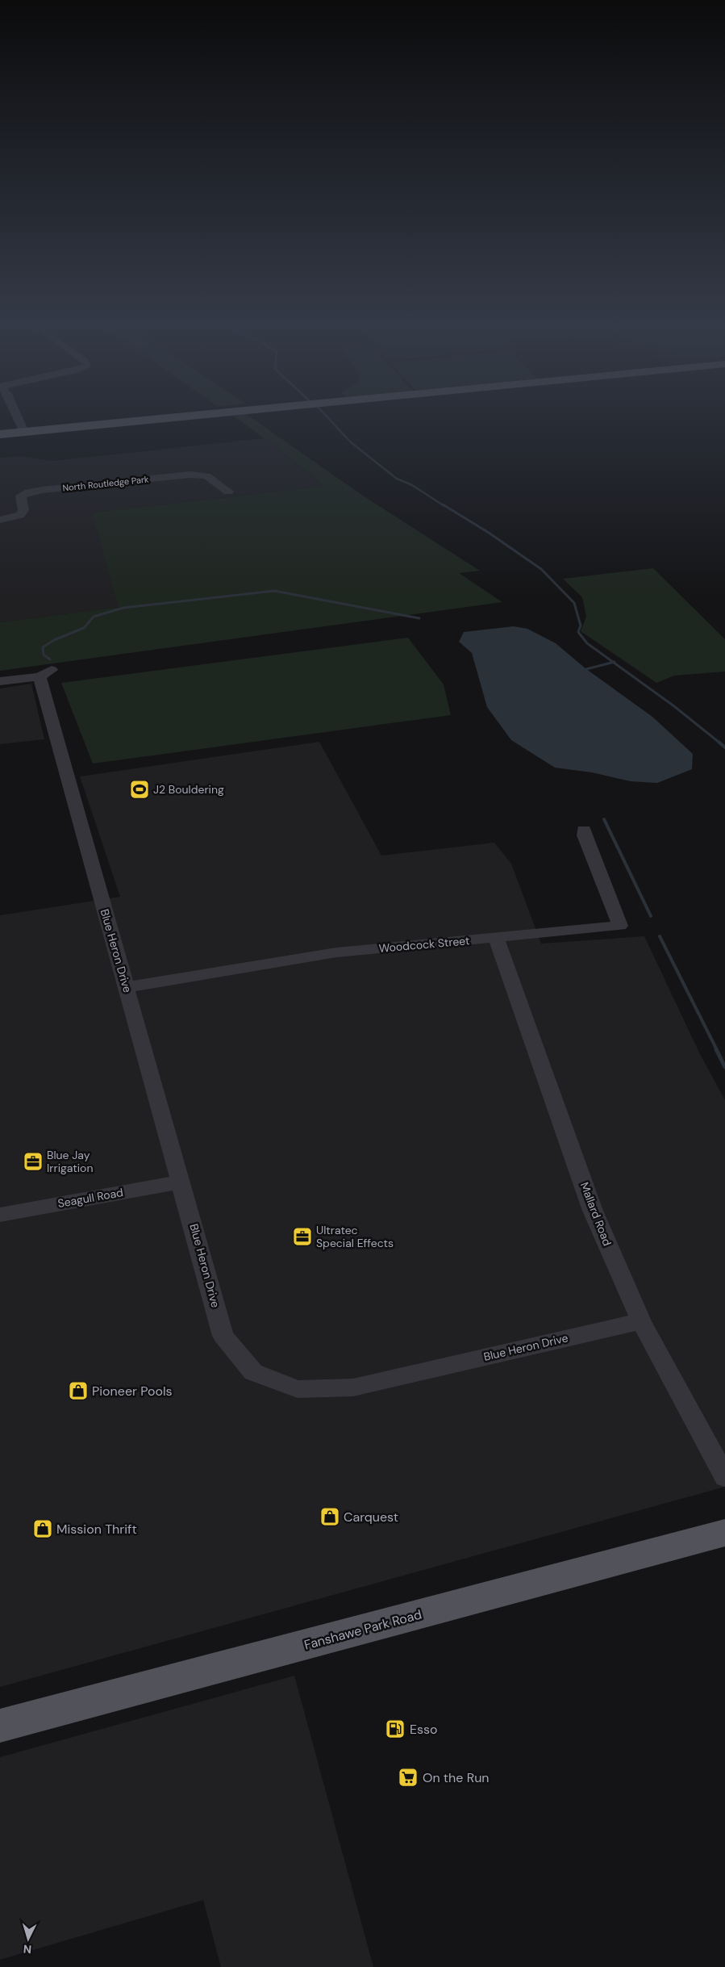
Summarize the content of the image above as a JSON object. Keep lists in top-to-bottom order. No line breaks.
{"streets":{"main road":["Fanshawe Park Road"],"street":["North Routledge Park","Woodcock Street","Blue Heron Drive","Seagull Road","Mallard Road"]},"crossings":[["Woodcock Street","Blue Heron Drive"],["Woodcock Street","Mallard Road"],["Blue Heron Drive","Seagull Road"],["Blue Heron Drive","Mallard Road"]],"places":{"sports":["J2 Bouldering"],"office":["Blue Jay Irrigation","Ultratec Special Effects"],"shop":["Pioneer Pools","Carquest","Mission Thrift"],"fuel station":["Esso"],"supermarket":["On the Run"]},"north":"bottom"}
